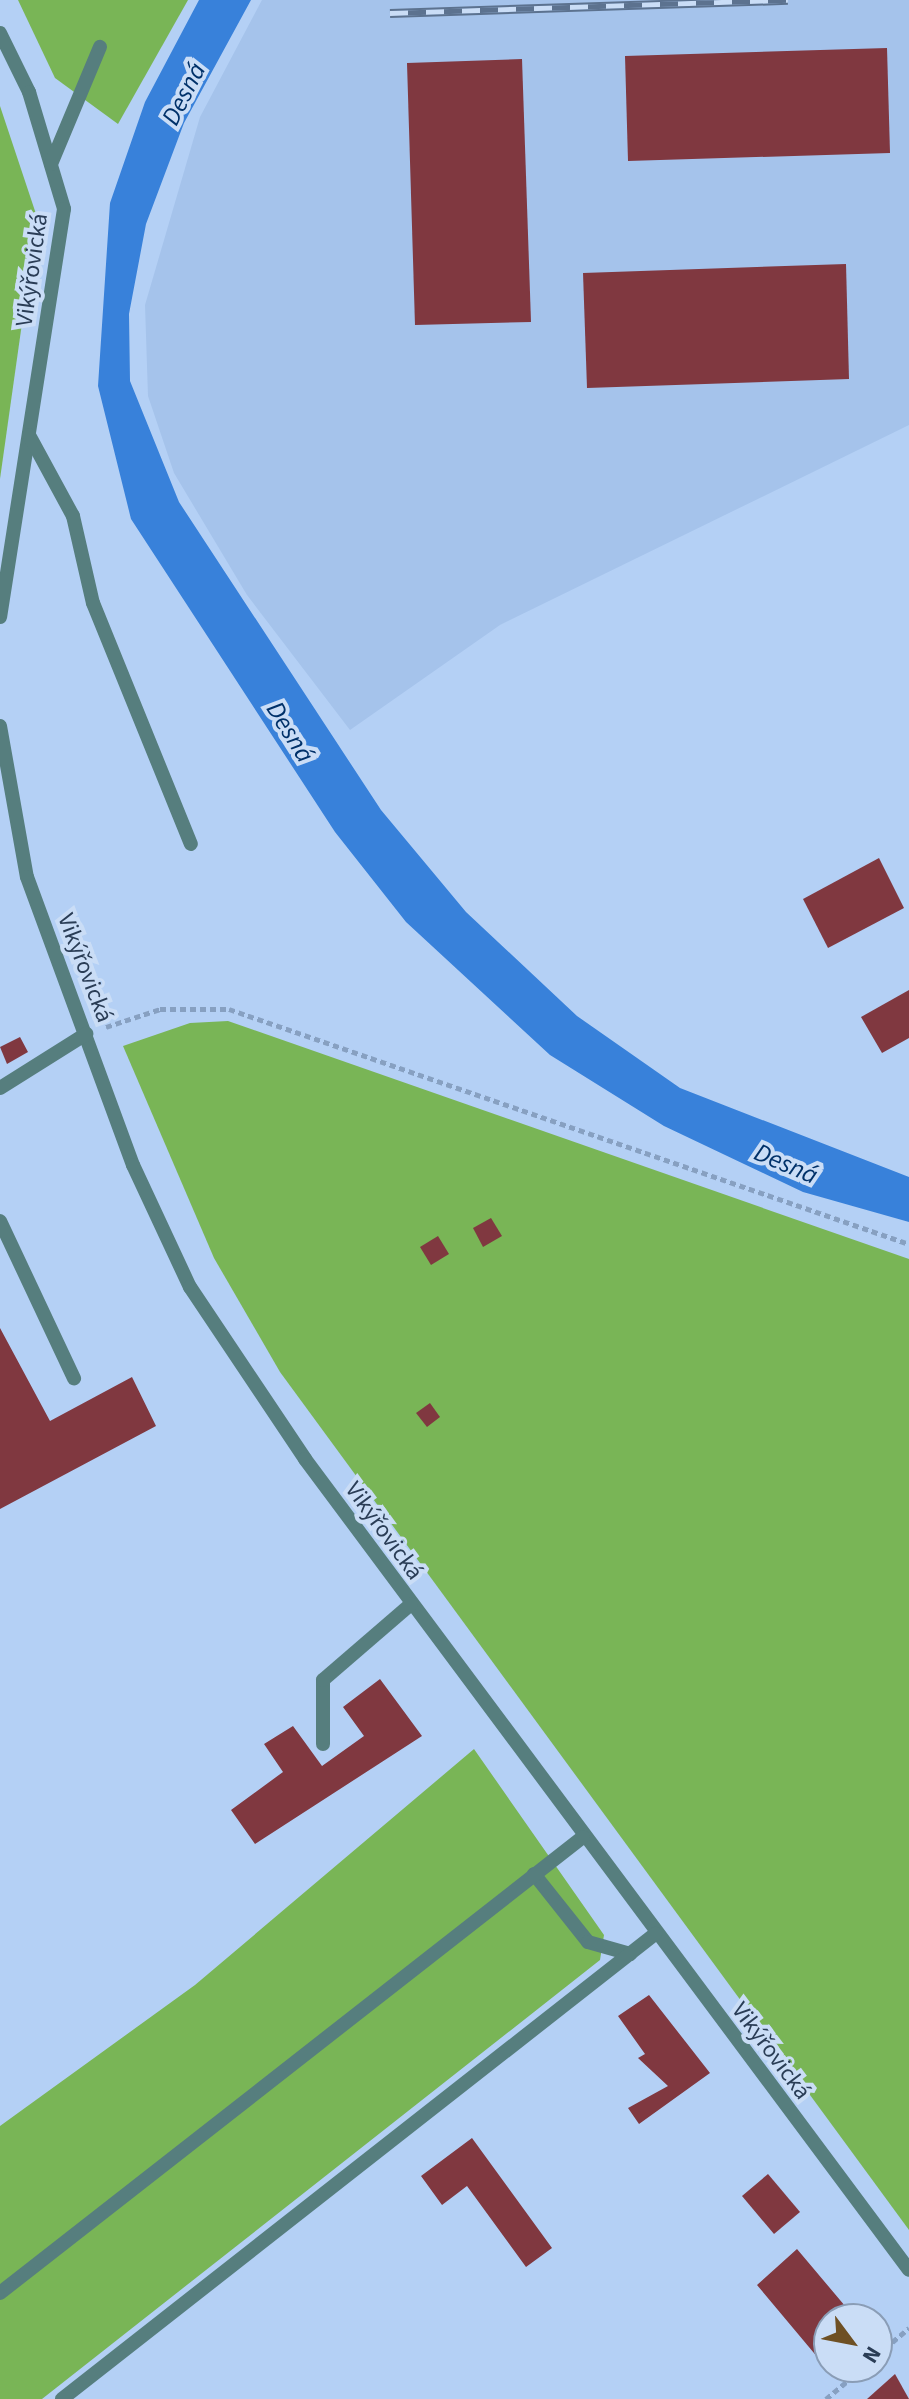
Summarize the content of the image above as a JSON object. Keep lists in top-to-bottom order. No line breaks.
{"streets":{"street":["Vikýřovická"]},"water":["Desná"],"north":"bottom right"}
